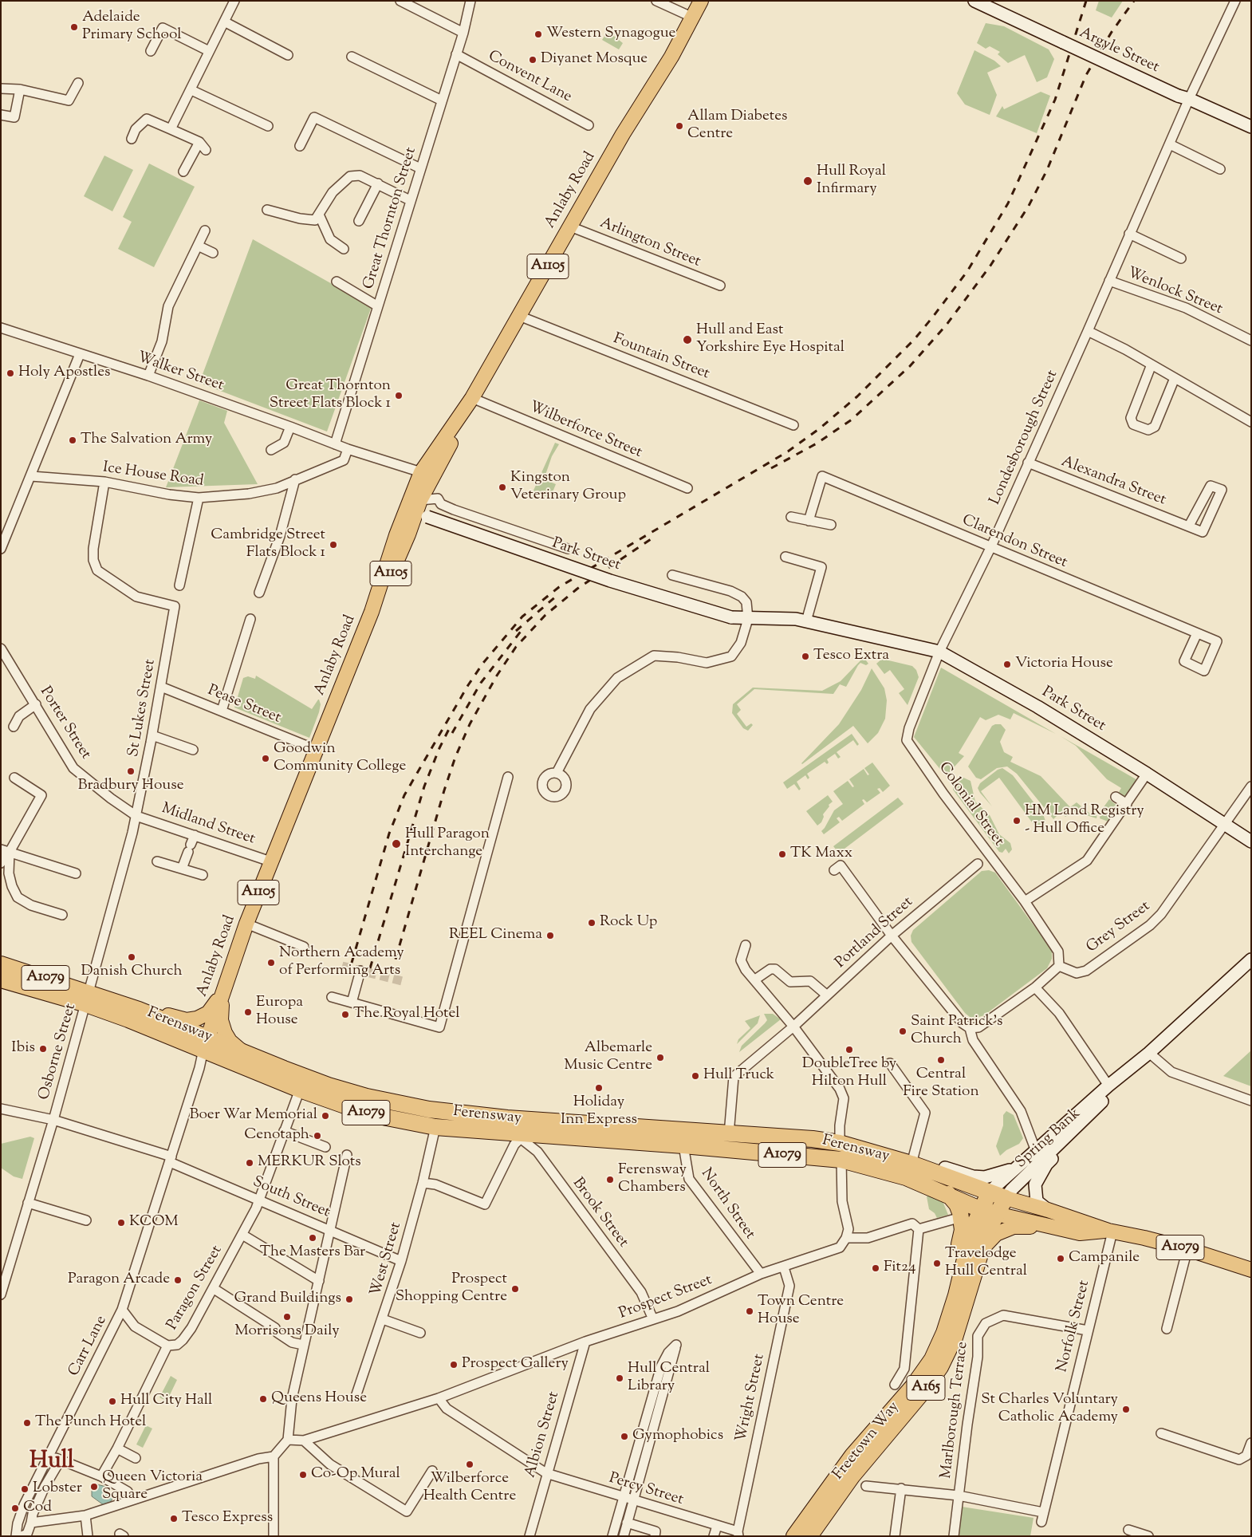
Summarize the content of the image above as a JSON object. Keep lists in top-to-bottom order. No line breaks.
{"streets":{"highway":["A1079","Ferensway","Spring Bank","A165","Freetown Way"],"main road":["Anlaby Road","A1105"],"street":["Argyle Street","Convent Lane","Great Thornton Street","Arlington Street","Wenlock Street","Fountain Street","Walker Street","Wilberforce Street","Londesborough Street","Ice House Road","Alexandra Street","Clarendon Street","Park Street","Pease Street","St Lukes Street","Porter Street","Colonial Street","Midland Street","Grey Street","Portland Street","Osborne Street","South Street","North Street","Brook Street","West Street","Paragon Street","Prospect Street","Norfolk Street","Carr Lane","Wright Street","Marlborough Terrace","Albion Street","Percy Street"]},"crossings":[["Argyle Street","Londesborough Street"],["Convent Lane","Great Thornton Street"],["Anlaby Road","Arlington Street"],["Anlaby Road","Fountain Street"],["Anlaby Road","Wilberforce Street"],["Anlaby Road","Park Street"],["Anlaby Road","Pease Street"],["Anlaby Road","Midland Street"],["Anlaby Road","Ferensway"],["Anlaby Road","South Street"],["Anlaby Road","Carr Lane"],["Great Thornton Street","Walker Street"],["Wenlock Street","Londesborough Street"],["Walker Street","Ice House Road"],["Londesborough Street","Alexandra Street"],["Londesborough Street","Clarendon Street"],["Londesborough Street","Park Street"],["Londesborough Street","Colonial Street"],["Ice House Road","St Lukes Street"],["Park Street","Colonial Street"],["Park Street","Grey Street"],["Pease Street","St Lukes Street"],["St Lukes Street","Porter Street"],["St Lukes Street","Midland Street"],["St Lukes Street","Osborne Street"],["Porter Street","Midland Street"],["Porter Street","Osborne Street"],["Colonial Street","Grey Street"],["Midland Street","Osborne Street"],["Portland Street","Ferensway"],["A1079","Norfolk Street"],["Ferensway","Osborne Street"],["Ferensway","Spring Bank"],["Ferensway","North Street"],["Ferensway","Brook Street"],["Ferensway","West Street"],["Ferensway","Paragon Street"],["Ferensway","Freetown Way"],["Osborne Street","South Street"],["Spring Bank","Freetown Way"],["South Street","West Street"],["South Street","Paragon Street"],["South Street","Carr Lane"],["North Street","Prospect Street"],["Brook Street","Prospect Street"],["Prospect Street","Wright Street"],["Prospect Street","Albion Street"],["Prospect Street","Percy Street"],["Norfolk Street","Marlborough Terrace"],["Wright Street","Percy Street"],["Albion Street","Percy Street"]],"districts":["Hull"],"places":["Adelaide Primary School","Western Synagogue","Diyanet Mosque","Allam Diabetes Centre","Hull Royal Infirmary","Hull and East Yorkshire Eye Hospital","Holy Apostles","Great Thornton Street Flats Block 1","The Salvation Army","Kingston Veterinary Group","Cambridge Street Flats Block 1","Tesco Extra","Victoria House","Goodwin Community College","Bradbury House","HM Land Registry - Hull Office","Hull Paragon Interchange","TK Maxx","Rock Up","REEL Cinema","Danish Church","Northern Academy of Performing Arts","Europa House","The Royal Hotel","Saint Patrick's Church","Ibis","DoubleTree by Hilton Hull","Albemarle Music Centre","Central Fire Station","Hull Truck","Holiday Inn Express","Boer War Memorial","Cenotaph","MERKUR Slots","Ferensway Chambers","KCOM","The Masters Bar","Campanile","Travelodge Hull Central","Fit24","Paragon Arcade","Prospect Shopping Centre","Grand Buildings","Town Centre House","Morrisons Daily","Prospect Gallery","Hull Central Library","Queens House","Hull City Hall","St Charles Voluntary Catholic Academy","The Punch Hotel","Gymophobics","Wilberforce Health Centre","Co-Op Mural","Queen Victoria Square","Lobster","Cod","Tesco Express"]}
